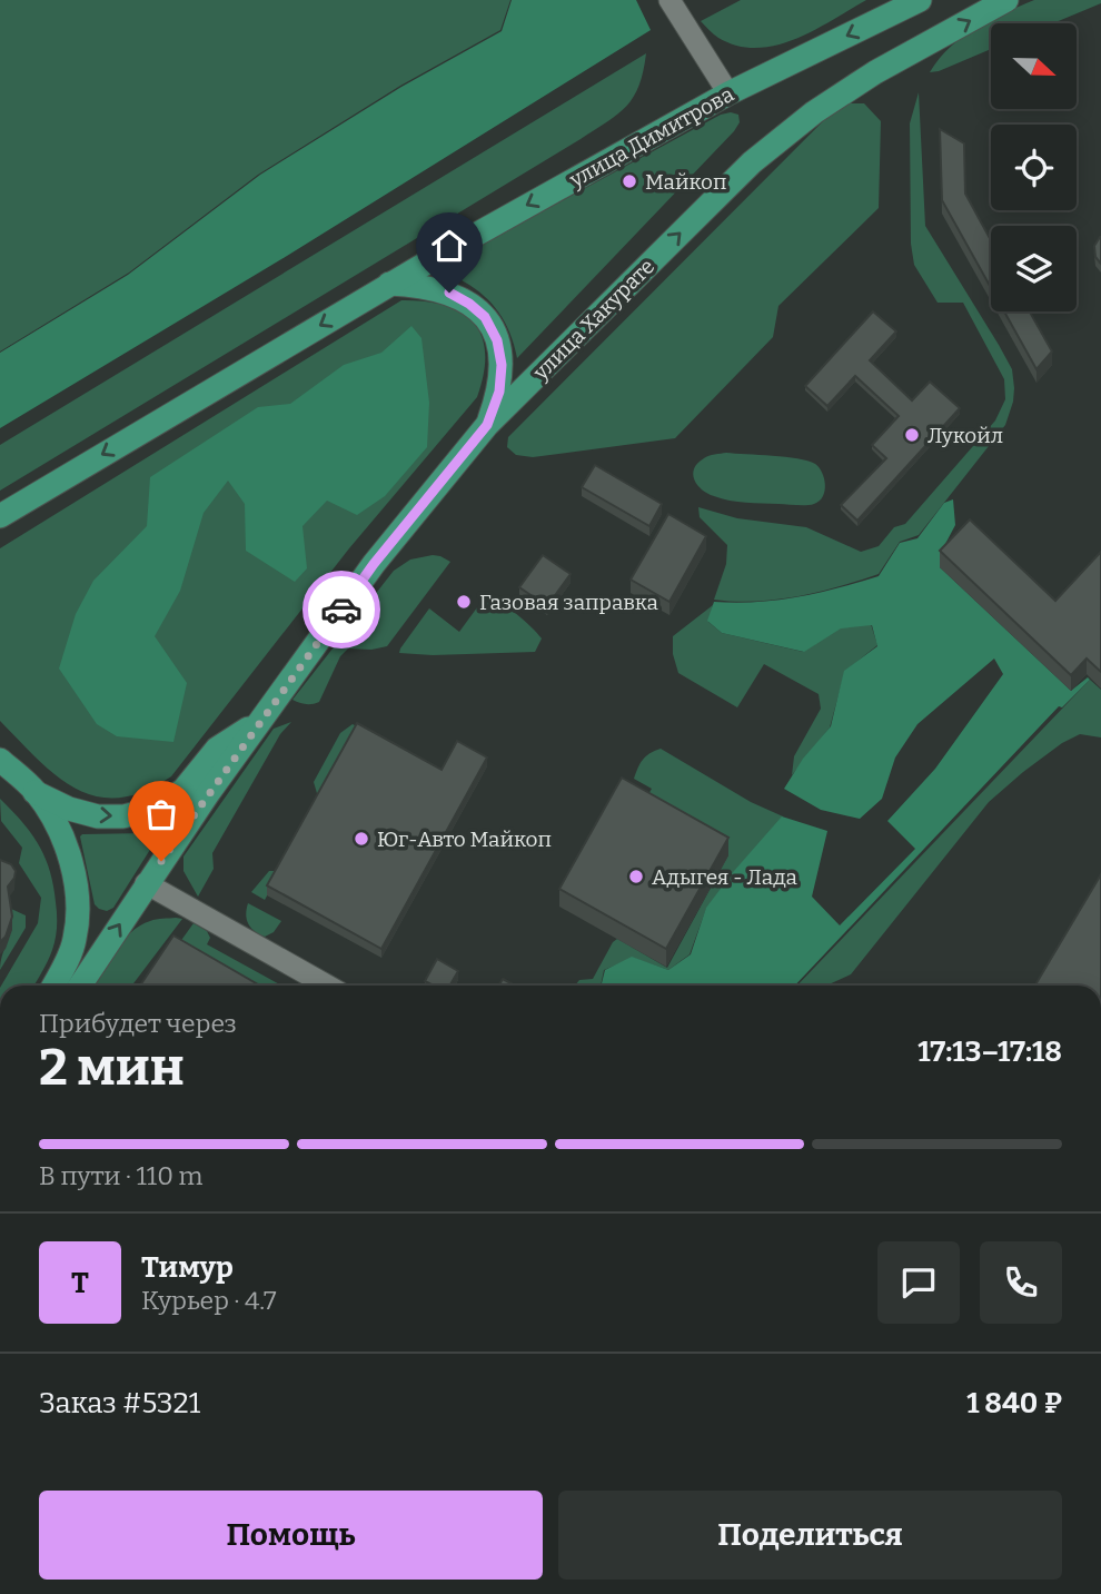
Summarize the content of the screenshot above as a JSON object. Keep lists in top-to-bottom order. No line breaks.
{"streets":{"main road":["улица Димитрова","улица Хакурате"]},"one_way":["улица Димитрова","улица Хакурате"],"places":["Майкоп","Лукойл","Газовая заправка","Юг-Авто Майкоп","Адыгея - Лада"],"north":"right","page":{"heading":["2 мин","Прибудет через","17:13–17:18"],"panel":["Тимур","Курьер · 4.7","Заказ #5321","1 840 ₽"],"bar":"В пути · 110 m","round":"Т","buttons":["Помощь","Поделиться"]}}
